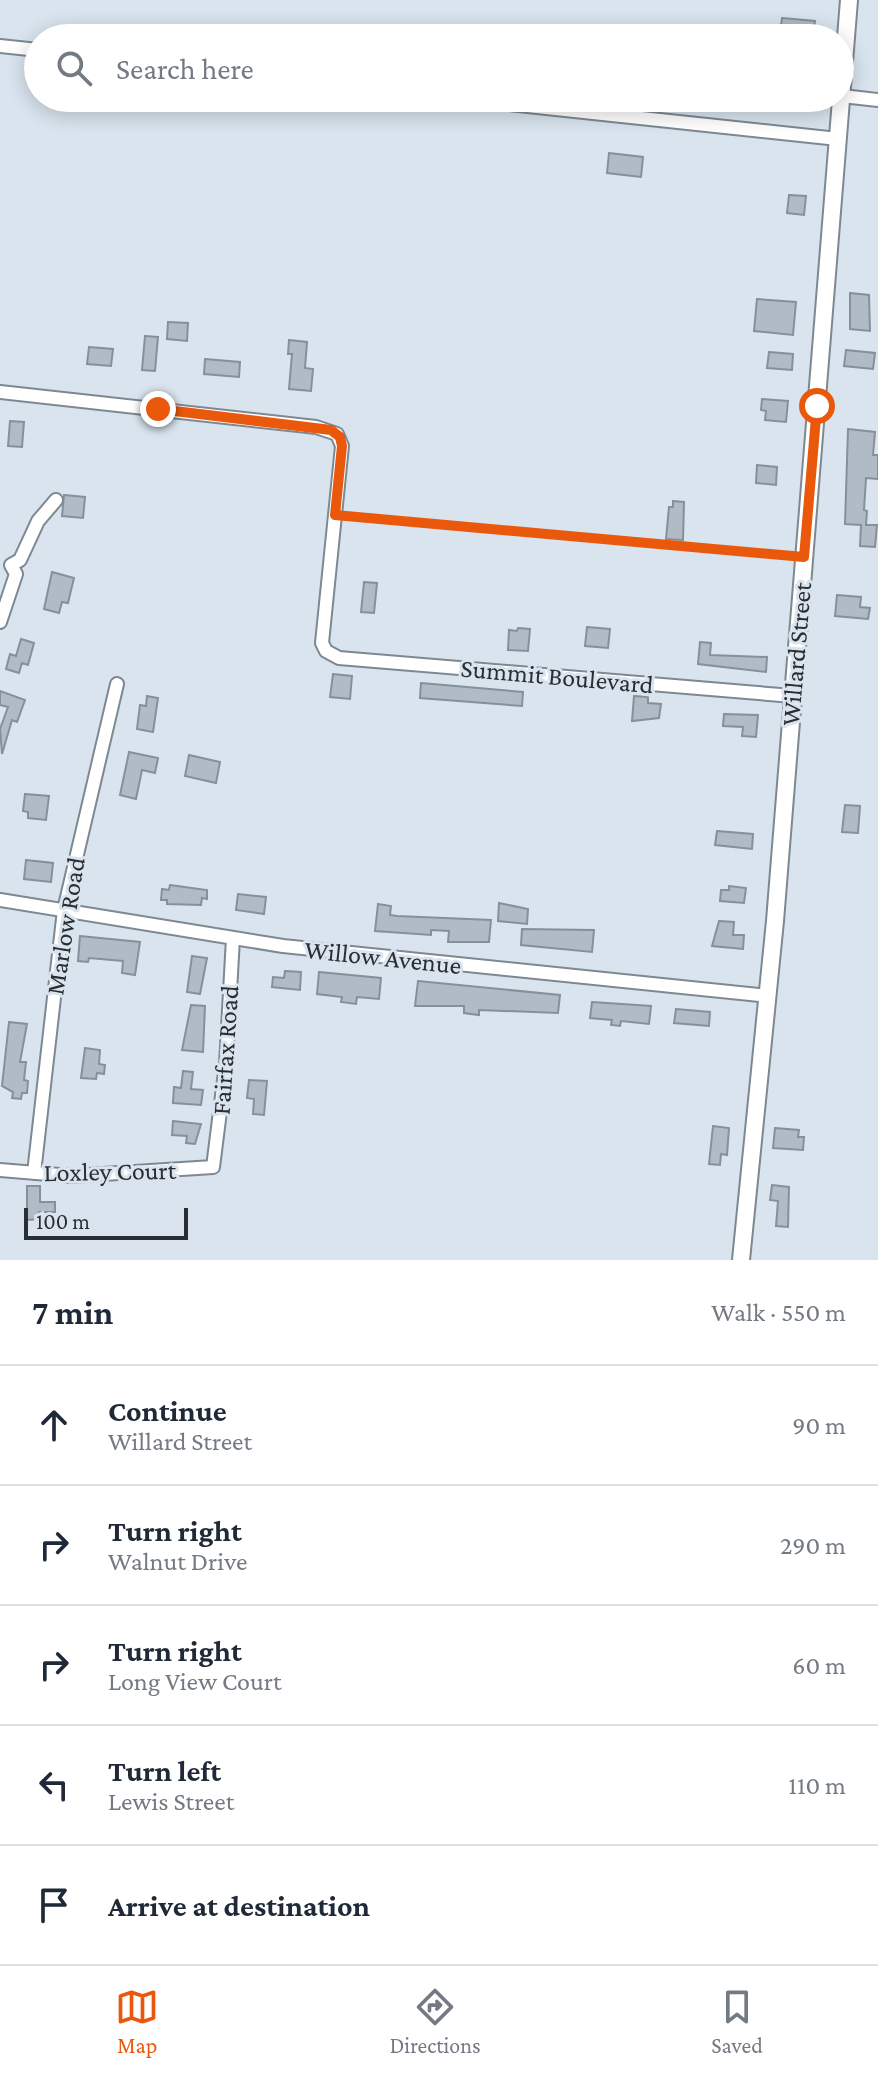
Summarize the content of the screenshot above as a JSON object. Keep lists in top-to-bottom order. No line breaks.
{"streets":{"street":["Willard Street","Summit Boulevard","Marlow Road","Willow Avenue","Fairfax Road","Loxley Court"]},"crossings":[["Willard Street","Summit Boulevard"],["Willard Street","Willow Avenue"],["Marlow Road","Willow Avenue"],["Marlow Road","Loxley Court"],["Willow Avenue","Fairfax Road"],["Fairfax Road","Loxley Court"]],"scale_bar":"100 m","page":{"search":"Search here","scale":"100 m","heading":["7 min","Walk · 550 m"],"list":[["Continue","Willard Street","90 m"],["Turn right","Walnut Drive","290 m"],["Turn right","Long View Court","60 m"],["Turn left","Lewis Street","110 m"],"Arrive at destination"],"nav":["Map","Directions","Saved"]}}
